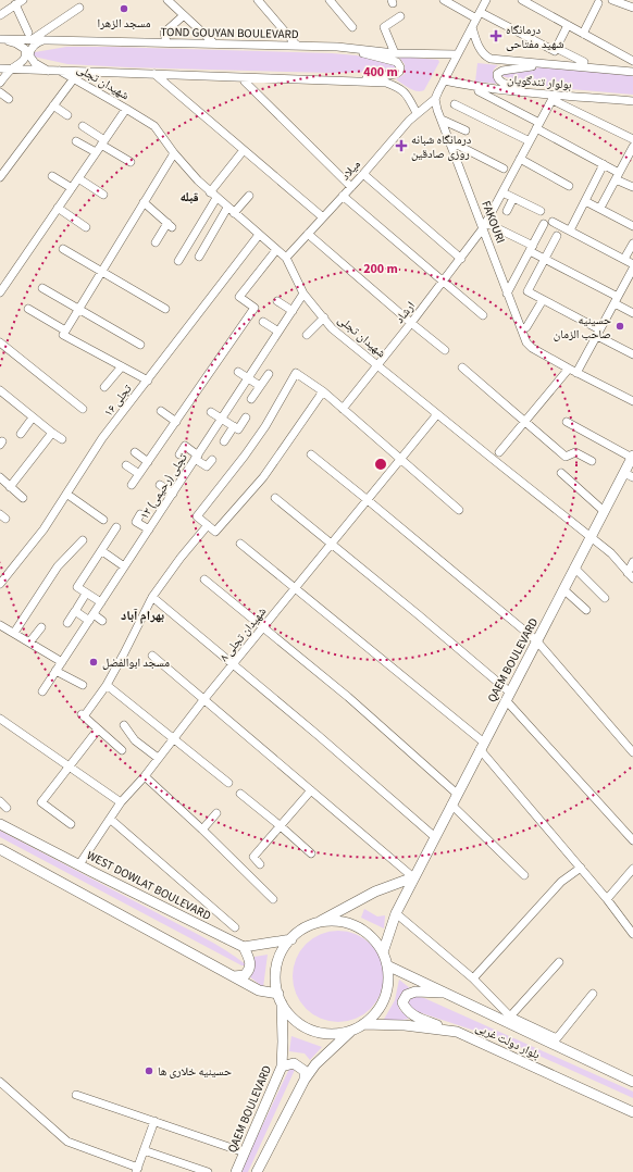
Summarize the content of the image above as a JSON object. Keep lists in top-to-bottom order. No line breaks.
{"streets":{"main road":["QAEM BOULEVARD","WEST DOWLAT BOULEVARD","بلوار دولت غربی"],"street":["TOND GOUYAN BOULEVARD","شهیدان تجلی","بولوار تندگویان","میلاد","FAKOURI","ارشاد","۱۶ تجلی","۱۲ تجلی (رحیمی)","شهیدان تجلی ۸"]},"crossings":[["شهیدان تجلی","میلاد"],["شهیدان تجلی","ارشاد"],["شهیدان تجلی","۱۶ تجلی"],["شهیدان تجلی","۱۲ تجلی (رحیمی)"],["شهیدان تجلی","شهیدان تجلی ۸"],["شهیدان تجلی","QAEM BOULEVARD"],["بولوار تندگویان","ارشاد"],["میلاد","FAKOURI"],["FAKOURI","ارشاد"],["شهیدان تجلی ۸","WEST DOWLAT BOULEVARD"],["QAEM BOULEVARD","بلوار دولت غربی"]],"districts":["قبله","بهرام آباد"],"places":{"other":["مسجد الزهرا","حسینیه صاحب الزمان","مسجد ابوالفضل","حسینیه خلاری ها"],"health":["درمانگاه شهید مفتاحی","درمانگاه شبانه روزی صادقین"]},"rings":["400 m","200 m"]}
